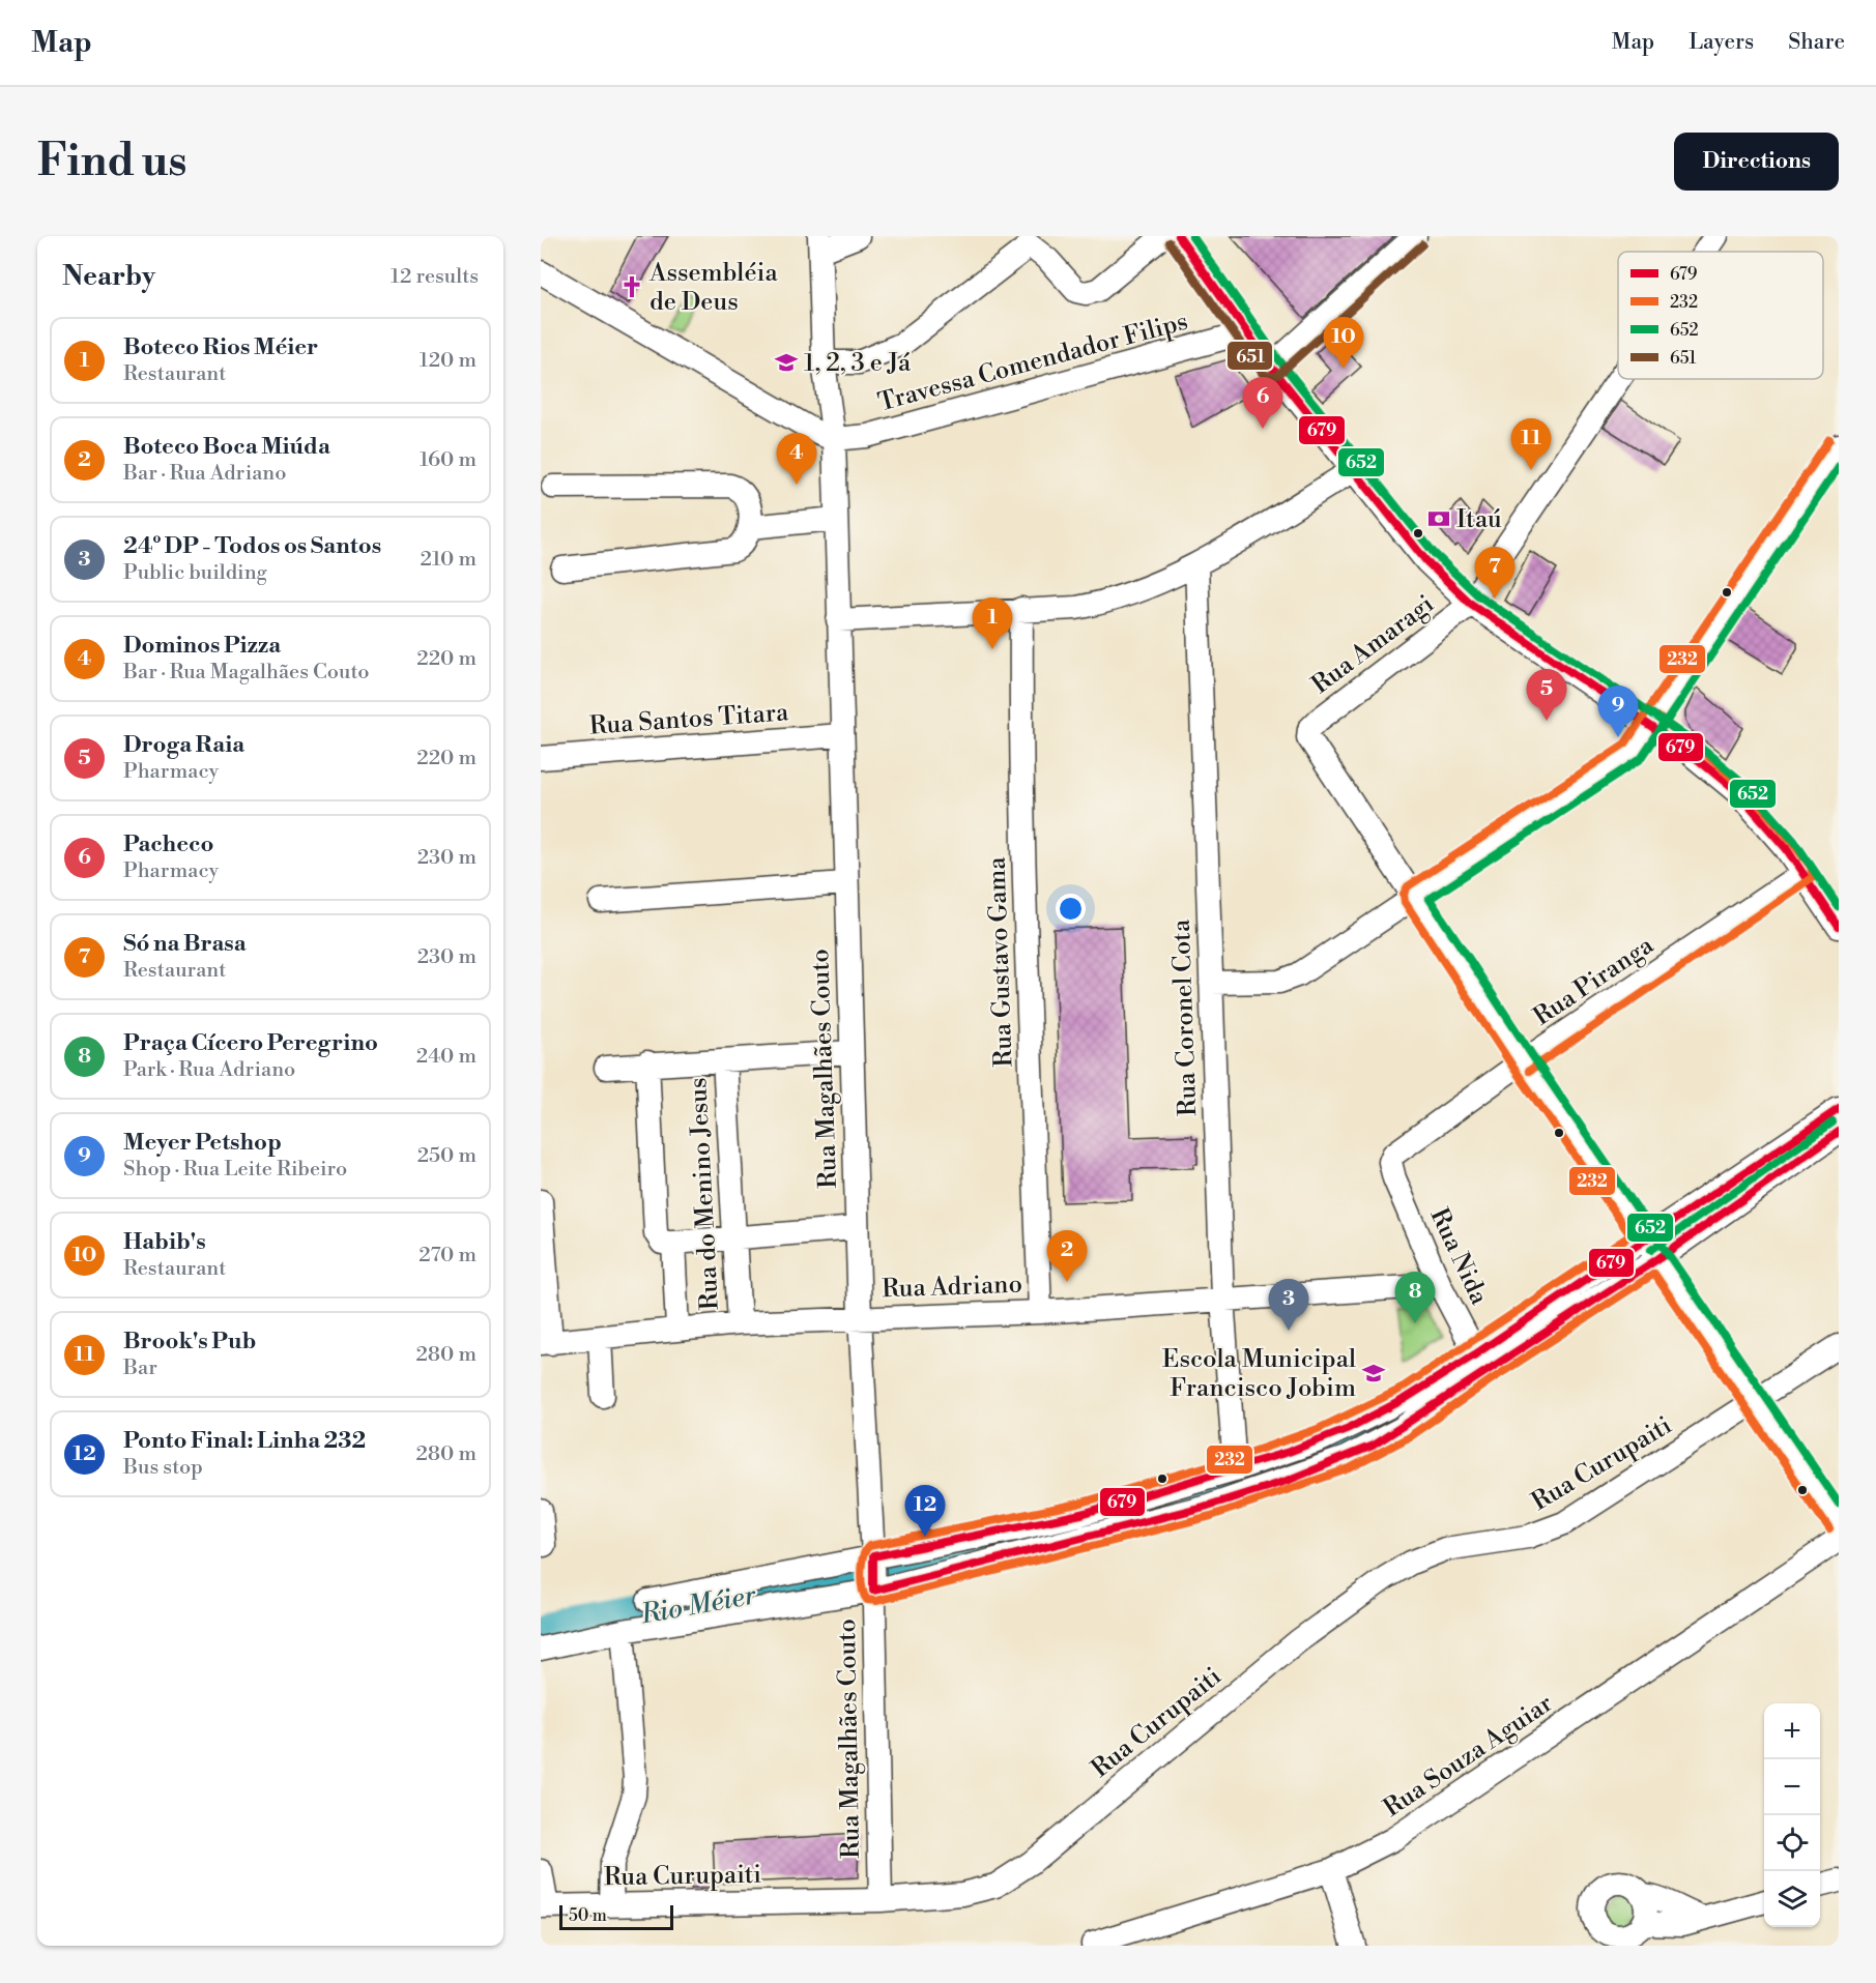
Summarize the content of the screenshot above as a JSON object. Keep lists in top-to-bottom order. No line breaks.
{"streets":{"street":["Travessa Comendador Filips","Rua Amaragi","Rua Santos Titara","Rua Gustavo Gama","Rua Piranga","Rua Coronel Cota","Rua Magalhães Couto","Rua do Menino Jesus","Rua Nida","Rua Adriano","Rua Curupaiti","Rua Souza Aguiar"]},"crossings":[["Travessa Comendador Filips","Rua Magalhães Couto"],["Rua Santos Titara","Rua Magalhães Couto"],["Rua Gustavo Gama","Rua Adriano"],["Rua Piranga","Rua Nida"],["Rua Coronel Cota","Rua Adriano"],["Rua Magalhães Couto","Rua Adriano"],["Rua Magalhães Couto","Rua Curupaiti"],["Rua do Menino Jesus","Rua Adriano"],["Rua Nida","Rua Adriano"]],"water":["Rio Méier"],"places":{"church":["Assembléia de Deus"],"school or university":["1, 2, 3 e Já","Escola Municipal Francisco Jobim"],"bank":["Itaú"]},"lines":["transit line 679","transit line 652","transit line 651","transit line 232"],"legend":["679","232","652","651"],"scale_bar":"50 m","page":{"header":"Map","nav":["Map","Layers","Share"],"buttons":"Directions","title":"Find us","heading":["Nearby","12 results"],"list":[{"mark":"1","name":"Boteco Rios Méier","note":"Restaurant","value":"120 m"},{"mark":"2","name":"Boteco Boca Miúda","note":"Bar · Rua Adriano","value":"160 m"},{"mark":"3","name":"24º DP - Todos os Santos","note":"Public building","value":"210 m"},{"mark":"4","name":"Dominos Pizza","note":"Bar · Rua Magalhães Couto","value":"220 m"},{"mark":"5","name":"Droga Raia","note":"Pharmacy","value":"220 m"},{"mark":"6","name":"Pacheco","note":"Pharmacy","value":"230 m"},{"mark":"7","name":"Só na Brasa","note":"Restaurant","value":"230 m"},{"mark":"8","name":"Praça Cícero Peregrino","note":"Park · Rua Adriano","value":"240 m"},{"mark":"9","name":"Meyer Petshop","note":"Shop · Rua Leite Ribeiro","value":"250 m"},{"mark":"10","name":"Habib's","note":"Restaurant","value":"270 m"},{"mark":"11","name":"Brook's Pub","note":"Bar","value":"280 m"},{"mark":"12","name":"Ponto Final: Linha 232","note":"Bus stop","value":"280 m"}],"pins":["10","6","11","4","7","1","5","9","2","8","3","12"],"map_buttons":["+","−"],"scale":"50 m"}}
